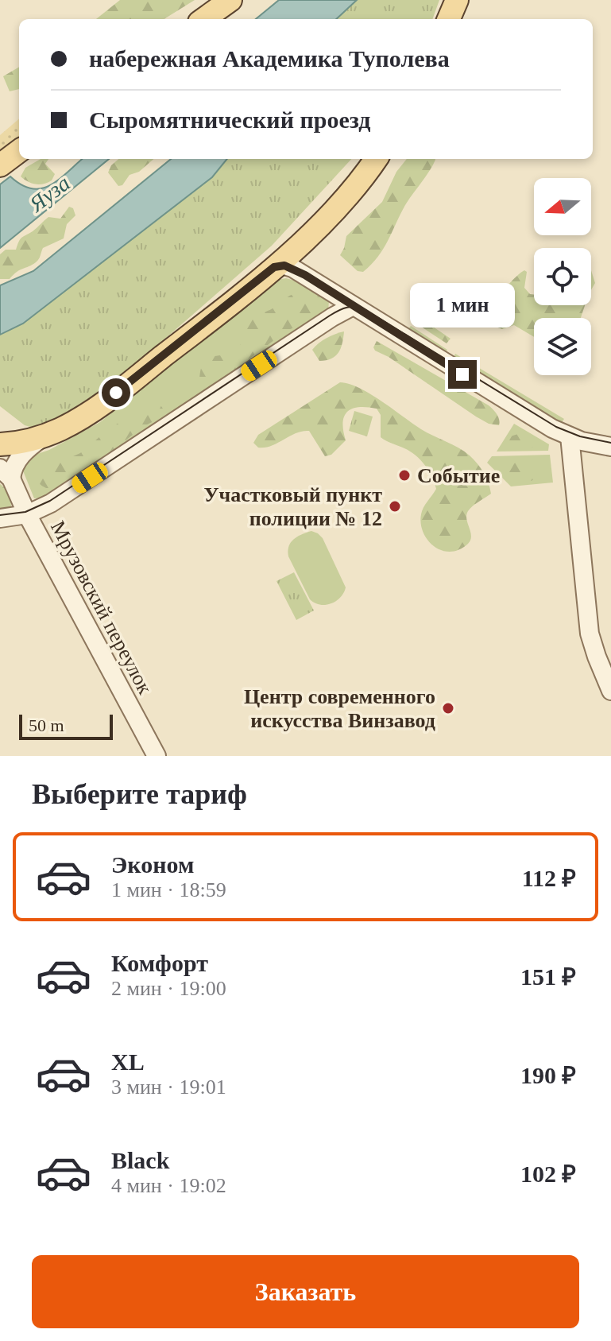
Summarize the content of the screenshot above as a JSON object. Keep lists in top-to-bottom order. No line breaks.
{"streets":{"street":["Мрузовский переулок"]},"water":["Яуза"],"places":["Событие","Участковый пункт полиции № 12","Центр современного искусства Винзавод"],"scale_bar":"50 m","north":"left","page":{"banner":["набережная Академика Туполева","Сыромятнический проезд"],"bubble":"1 мин","scale":"50 m","heading":"Выберите тариф","list":[{"name":"Эконом","note":"1 мин · 18:59","value":"112 ₽"},{"name":"Комфорт","note":"2 мин · 19:00","value":"151 ₽"},{"name":"XL","note":"3 мин · 19:01","value":"190 ₽"},{"name":"Black","note":"4 мин · 19:02","value":"102 ₽"}],"buttons":"Заказать"}}
